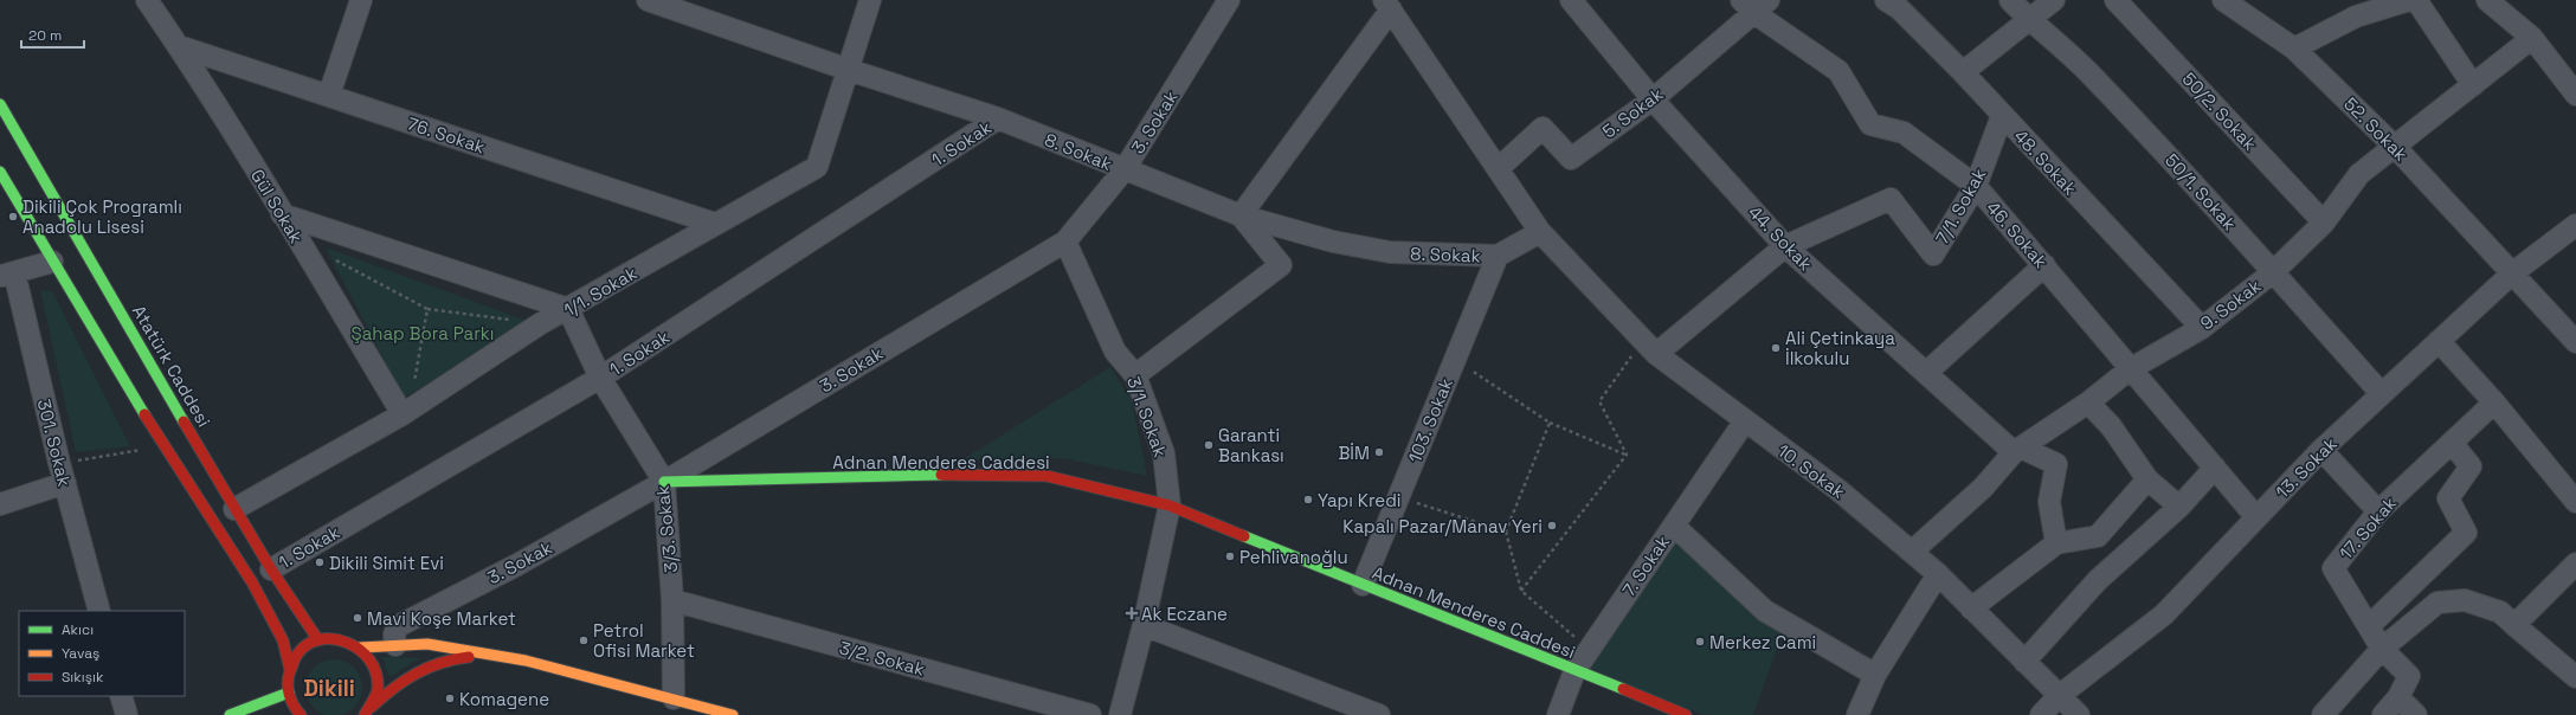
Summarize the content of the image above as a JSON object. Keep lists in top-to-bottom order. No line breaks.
{"streets":{"main road":["Atatürk Caddesi","Adnan Menderes Caddesi"],"street":["50/2. Sokak","5. Sokak","3. Sokak","52. Sokak","76. Sokak","1. Sokak","8. Sokak","48. Sokak","50/1. Sokak","Gül Sokak","7/1. Sokak","46. Sokak","44. Sokak","1/1. Sokak","9. Sokak","3/1. Sokak","103. Sokak","301. Sokak","13. Sokak","10. Sokak","17. Sokak","3/3. Sokak","7. Sokak","3/2. Sokak"]},"crossings":[["50/2. Sokak","9. Sokak"],["5. Sokak","46. Sokak"],["5. Sokak","44. Sokak"],["5. Sokak","10. Sokak"],["3. Sokak","8. Sokak"],["3. Sokak","3/1. Sokak"],["3. Sokak","Adnan Menderes Caddesi"],["3. Sokak","3/3. Sokak"],["52. Sokak","9. Sokak"],["52. Sokak","13. Sokak"],["76. Sokak","Gül Sokak"],["76. Sokak","1/1. Sokak"],["1. Sokak","8. Sokak"],["1. Sokak","Atatürk Caddesi"],["1. Sokak","3/3. Sokak"],["8. Sokak","1/1. Sokak"],["8. Sokak","103. Sokak"],["8. Sokak","10. Sokak"],["48. Sokak","7/1. Sokak"],["48. Sokak","9. Sokak"],["50/1. Sokak","9. Sokak"],["50/1. Sokak","13. Sokak"],["Gül Sokak","1/1. Sokak"],["7/1. Sokak","46. Sokak"],["7/1. Sokak","44. Sokak"],["46. Sokak","9. Sokak"],["46. Sokak","13. Sokak"],["44. Sokak","9. Sokak"],["1/1. Sokak","Atatürk Caddesi"],["1/1. Sokak","3/3. Sokak"],["9. Sokak","10. Sokak"],["3/1. Sokak","Adnan Menderes Caddesi"],["103. Sokak","Adnan Menderes Caddesi"],["Adnan Menderes Caddesi","3/3. Sokak"],["Adnan Menderes Caddesi","7. Sokak"],["13. Sokak","10. Sokak"],["10. Sokak","7. Sokak"],["3/3. Sokak","3/2. Sokak"]],"districts":["Dikili"],"parks":["Şahap Bora Parkı"],"places":{"other":["Dikili Çok Programlı Anadolu Lisesi","Ali Çetinkaya İlkokulu","Garanti Bankası","BİM","Yapı Kredi","Kapalı Pazar/Manav Yeri","Pehlivanoğlu","Dikili Simit Evi","Mavi Koşe Market","Petrol Ofisi Market","Merkez Cami","Komagene"],"health":["Ak Eczane"]},"legend":["Akıcı","Yavaş","Sıkışık"],"scale_bar":"20 m"}
